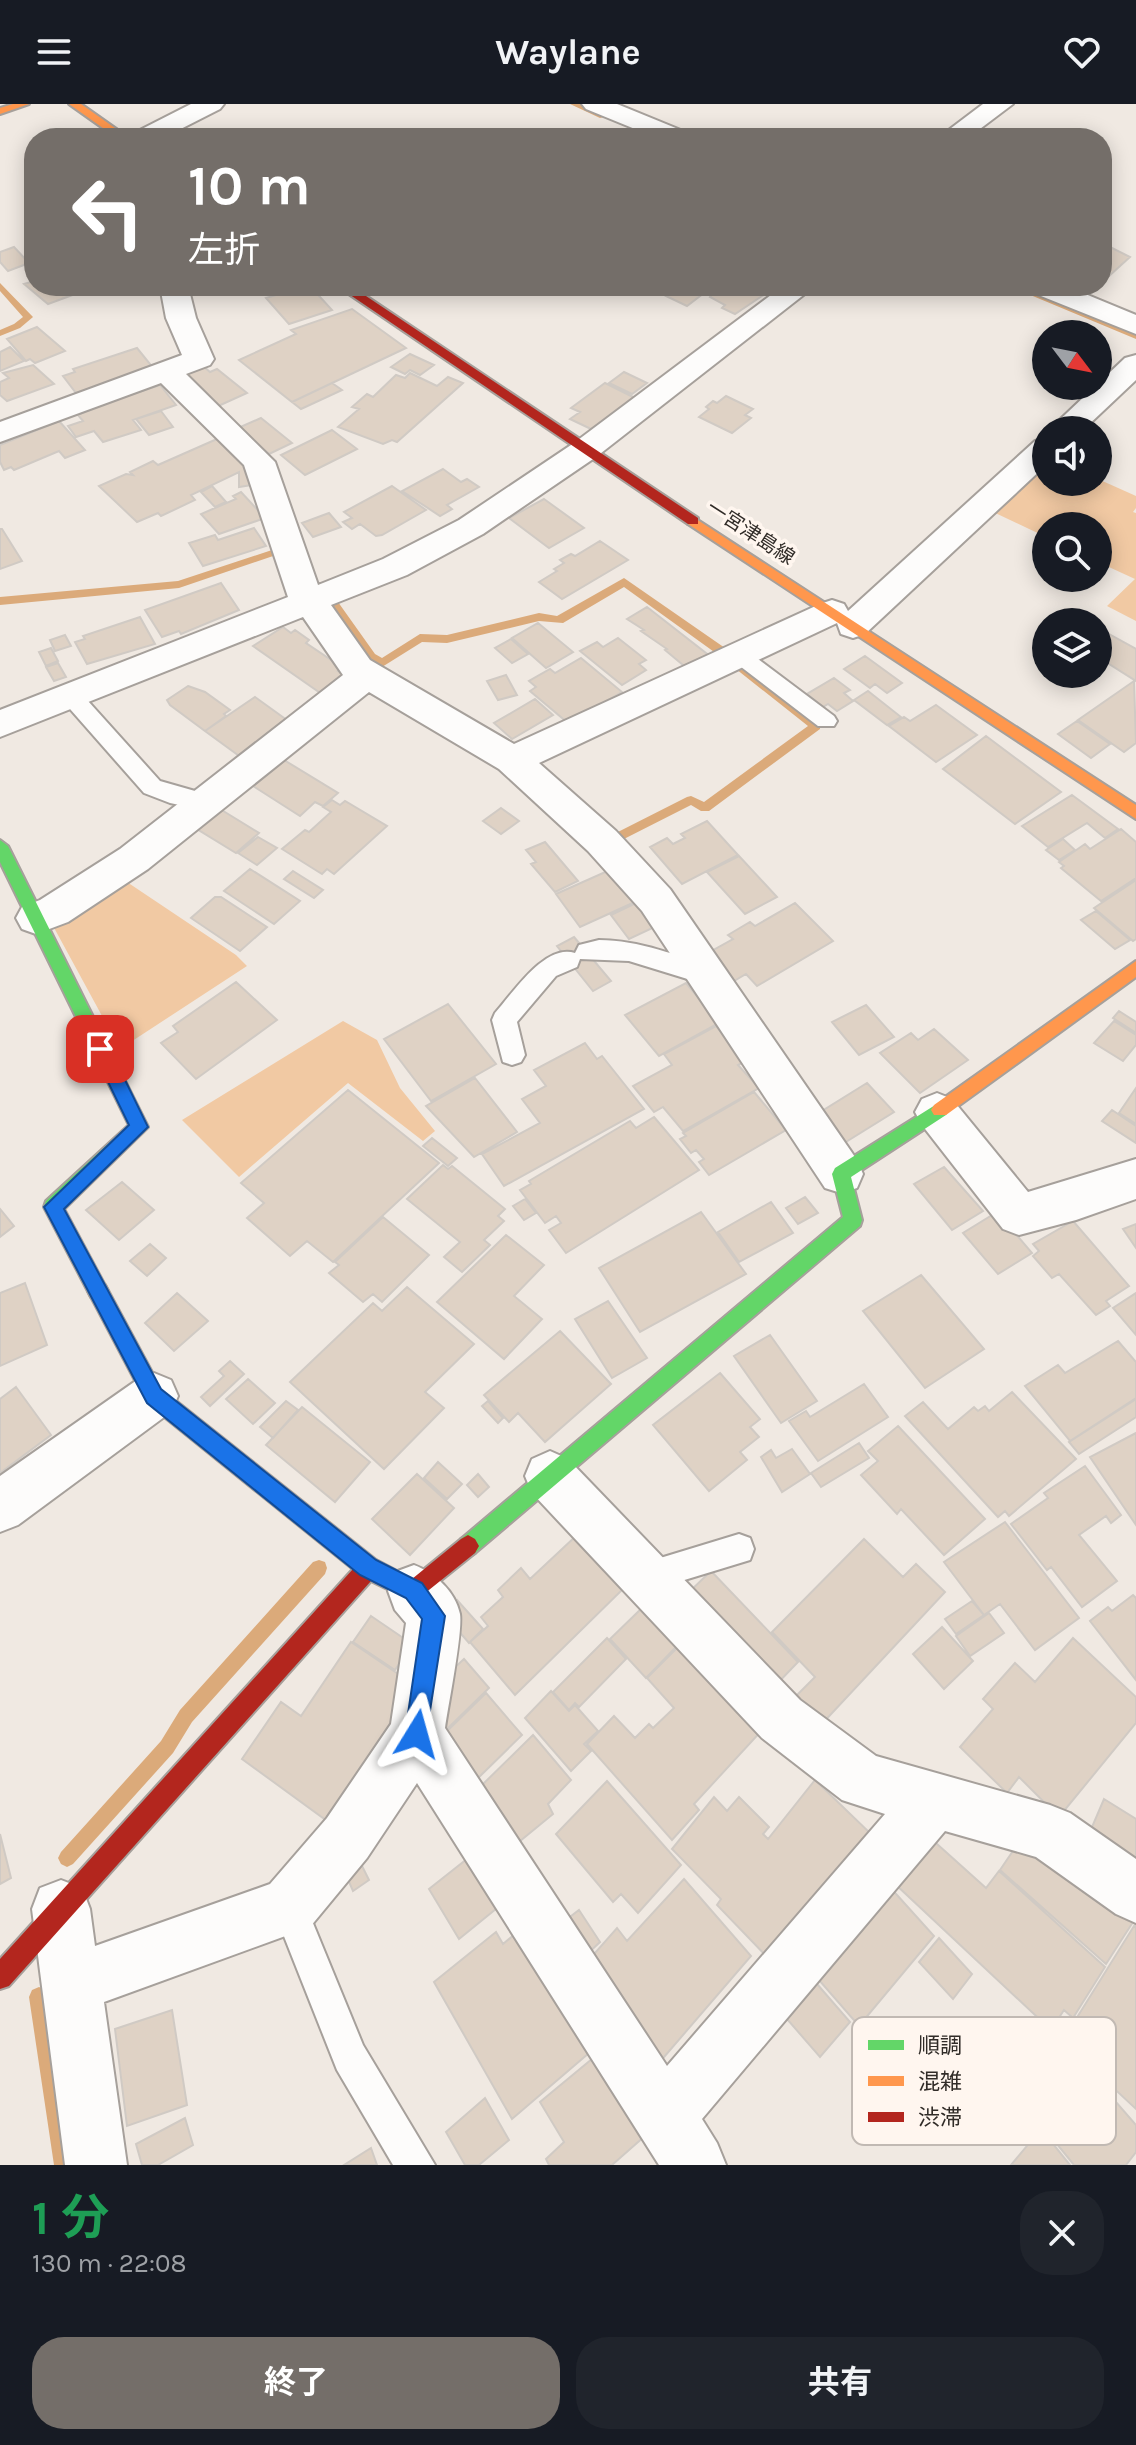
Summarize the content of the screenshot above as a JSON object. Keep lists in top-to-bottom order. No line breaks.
{"streets":{"street":["一宮津島線"]},"legend":["順調","混雑","渋滞"],"north":"bottom right","page":{"header":"Waylane","turn":["10 m","左折"],"heading":["1 分","130 m · 22:08"],"buttons":["終了","共有"]}}
